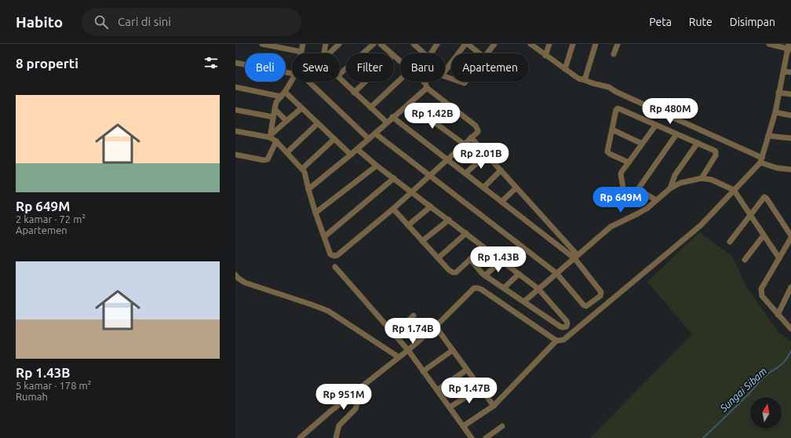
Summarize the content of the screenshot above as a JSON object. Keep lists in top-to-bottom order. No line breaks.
{"water":["Sungai Sibam"],"north":"top","page":{"header":"Habito","search":"Cari di sini","nav":["Peta","Rute","Disimpan"],"heading":"8 properti","chip":["Beli","Sewa","Filter","Baru","Apartemen"],"list":[{"name":"Rp 649M","note":"2 kamar · 72 m² · Apartemen"},{"name":"Rp 1.43B","note":"5 kamar · 178 m² · Rumah"}],"price":["Rp 480M","Rp 1.42B","Rp 2.01B","Rp 649M","Rp 1.43B","Rp 1.74B","Rp 1.47B","Rp 951M"]}}
